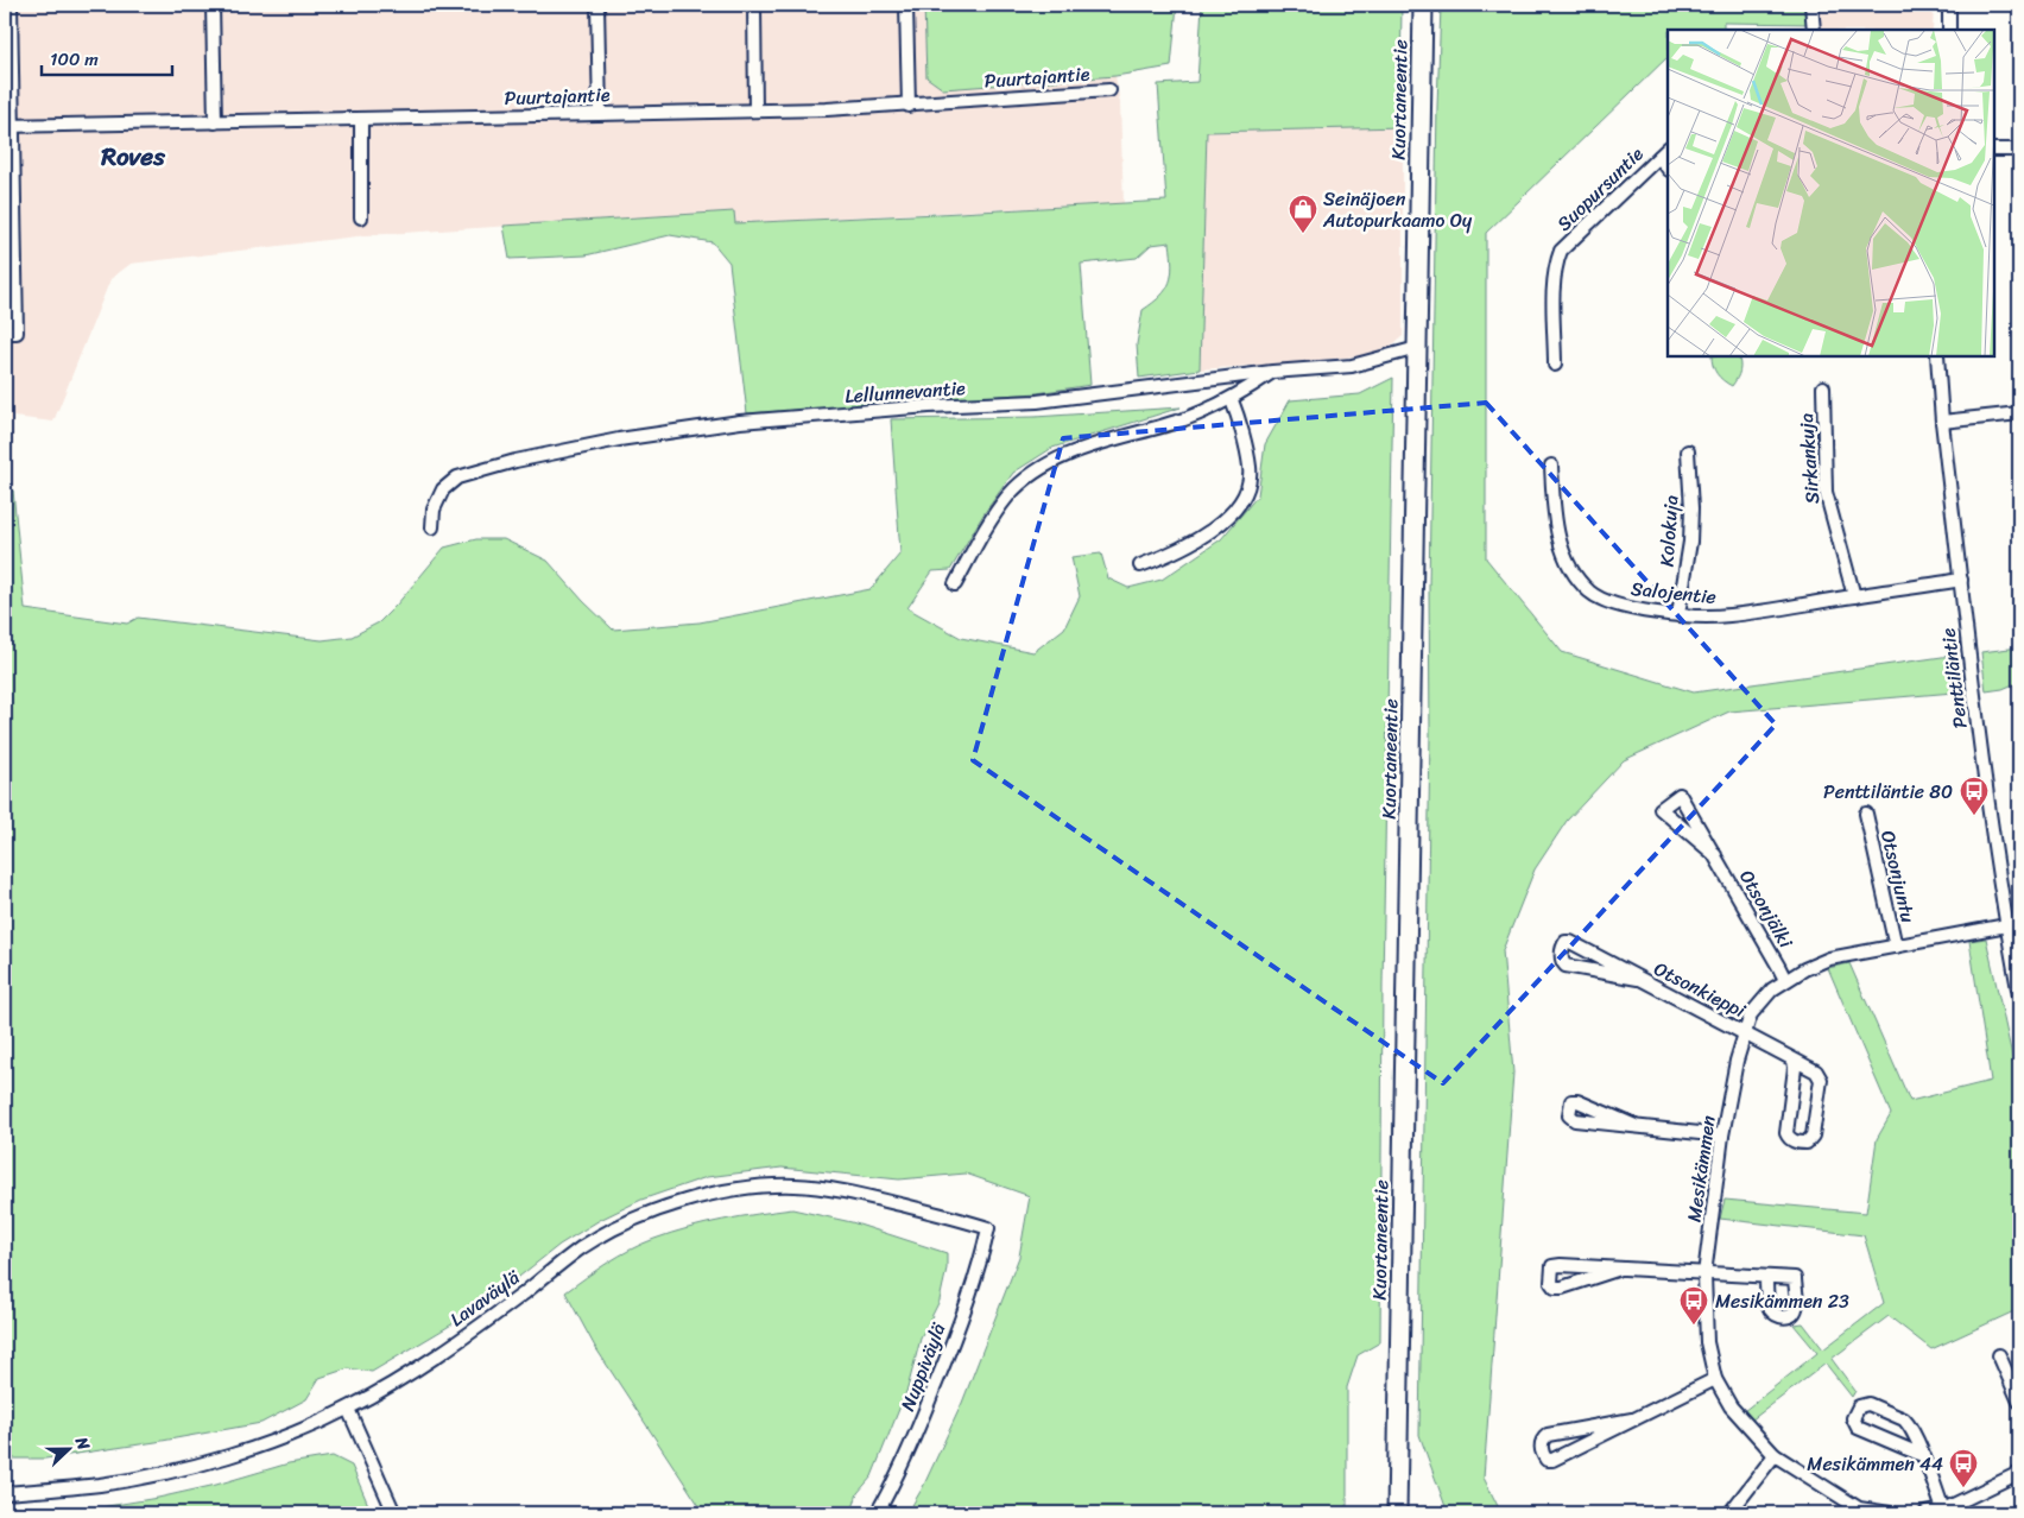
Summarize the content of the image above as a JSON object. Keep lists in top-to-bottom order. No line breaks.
{"streets":{"highway":["Kuortaneentie"],"street":["Puurtajantie","Suopursuntie","Lellunnevantie","Sirkankuja","Kolokuja","Salojentie","Penttiläntie","Otsonjuntu","Otsonjälki","Otsonkieppi","Mesikämmen","Lavaväylä","Nuppiväylä"]},"crossings":[["Kuortaneentie","Lellunnevantie"],["Sirkankuja","Salojentie"],["Kolokuja","Salojentie"],["Salojentie","Penttiläntie"],["Penttiläntie","Mesikämmen"],["Otsonjuntu","Mesikämmen"],["Otsonjälki","Mesikämmen"],["Otsonkieppi","Mesikämmen"],["Lavaväylä","Nuppiväylä"]],"districts":["Roves"],"places":{"shop":["Seinäjoen Autopurkaamo Oy"],"bus stop":["Penttiläntie 80","Mesikämmen 23","Mesikämmen 44"]},"scale_bar":"100 m","north":"right"}
